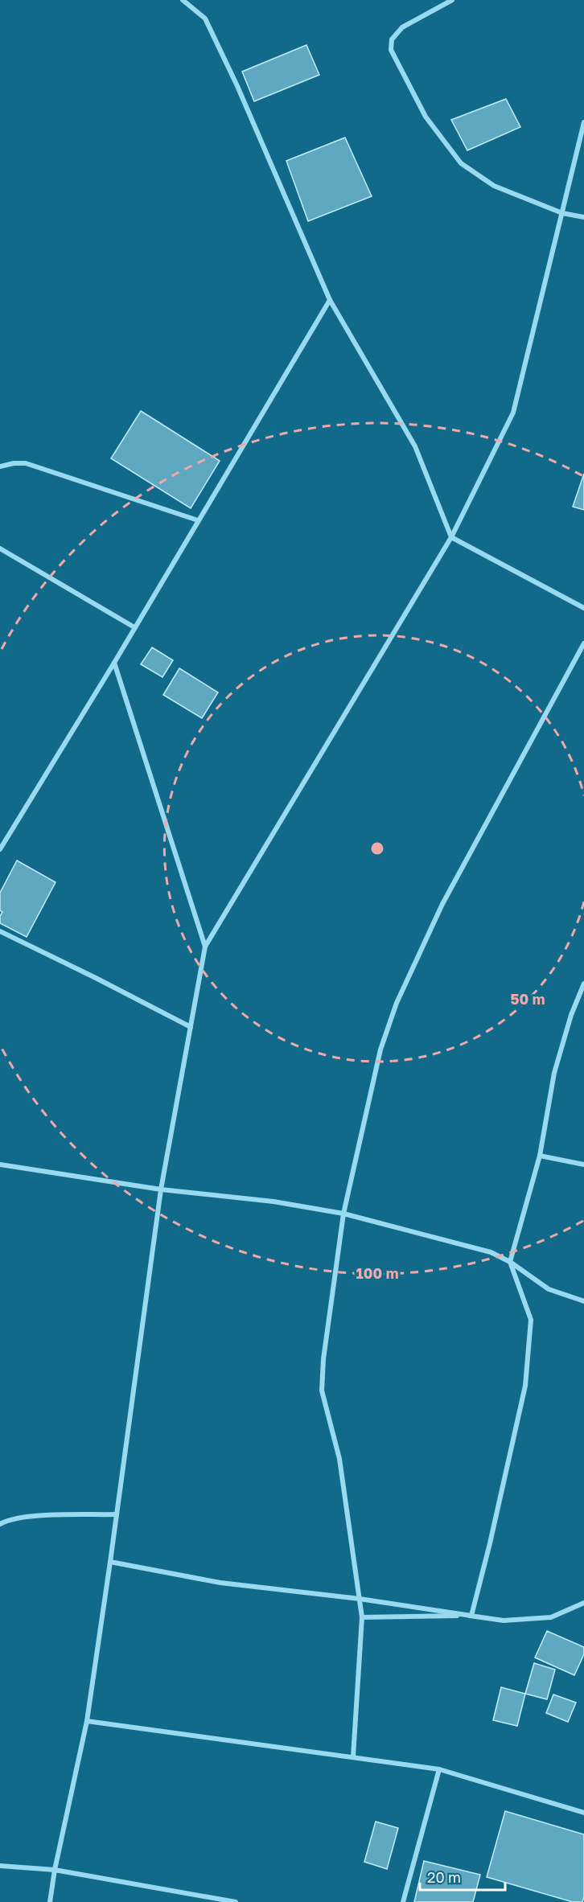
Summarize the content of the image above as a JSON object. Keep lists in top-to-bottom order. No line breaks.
{"scale_bar":"20 m","rings":["50 m","100 m"]}
